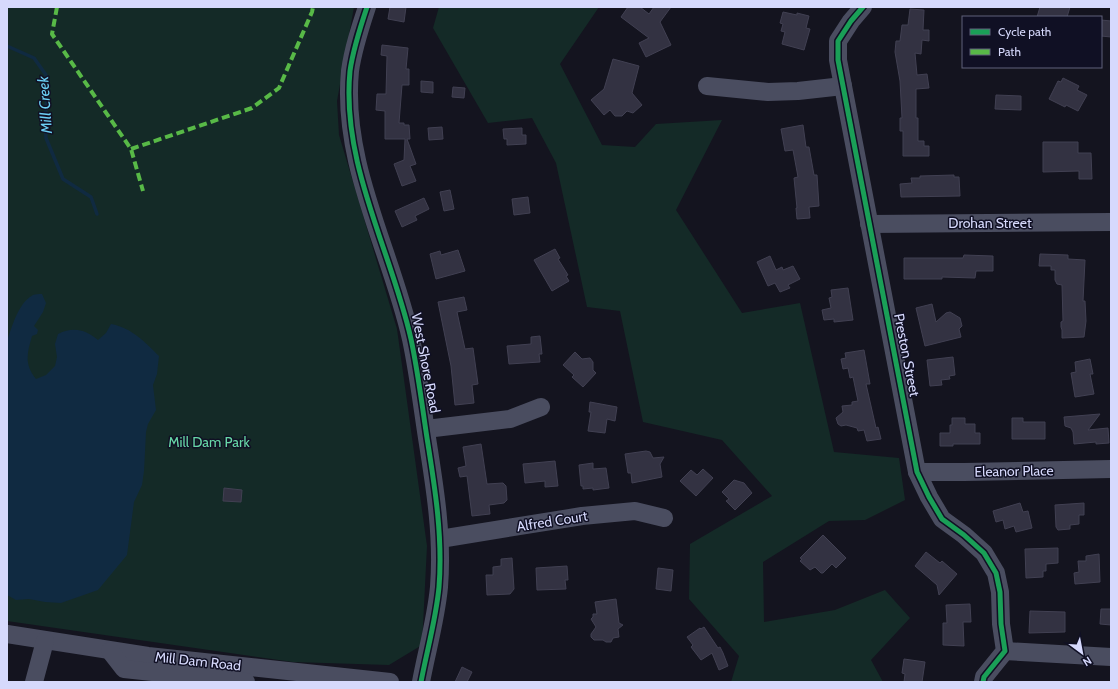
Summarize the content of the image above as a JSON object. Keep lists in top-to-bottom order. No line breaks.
{"streets":{"street":["Drohan Street","Preston Street","West Shore Road","Eleanor Place","Alfred Court","Mill Dam Road"]},"crossings":[["Drohan Street","Preston Street"],["Preston Street","Eleanor Place"],["West Shore Road","Alfred Court"]],"water":["Mill Creek"],"parks":["Mill Dam Park"],"legend":["Cycle path","Path"],"north":"bottom right"}
